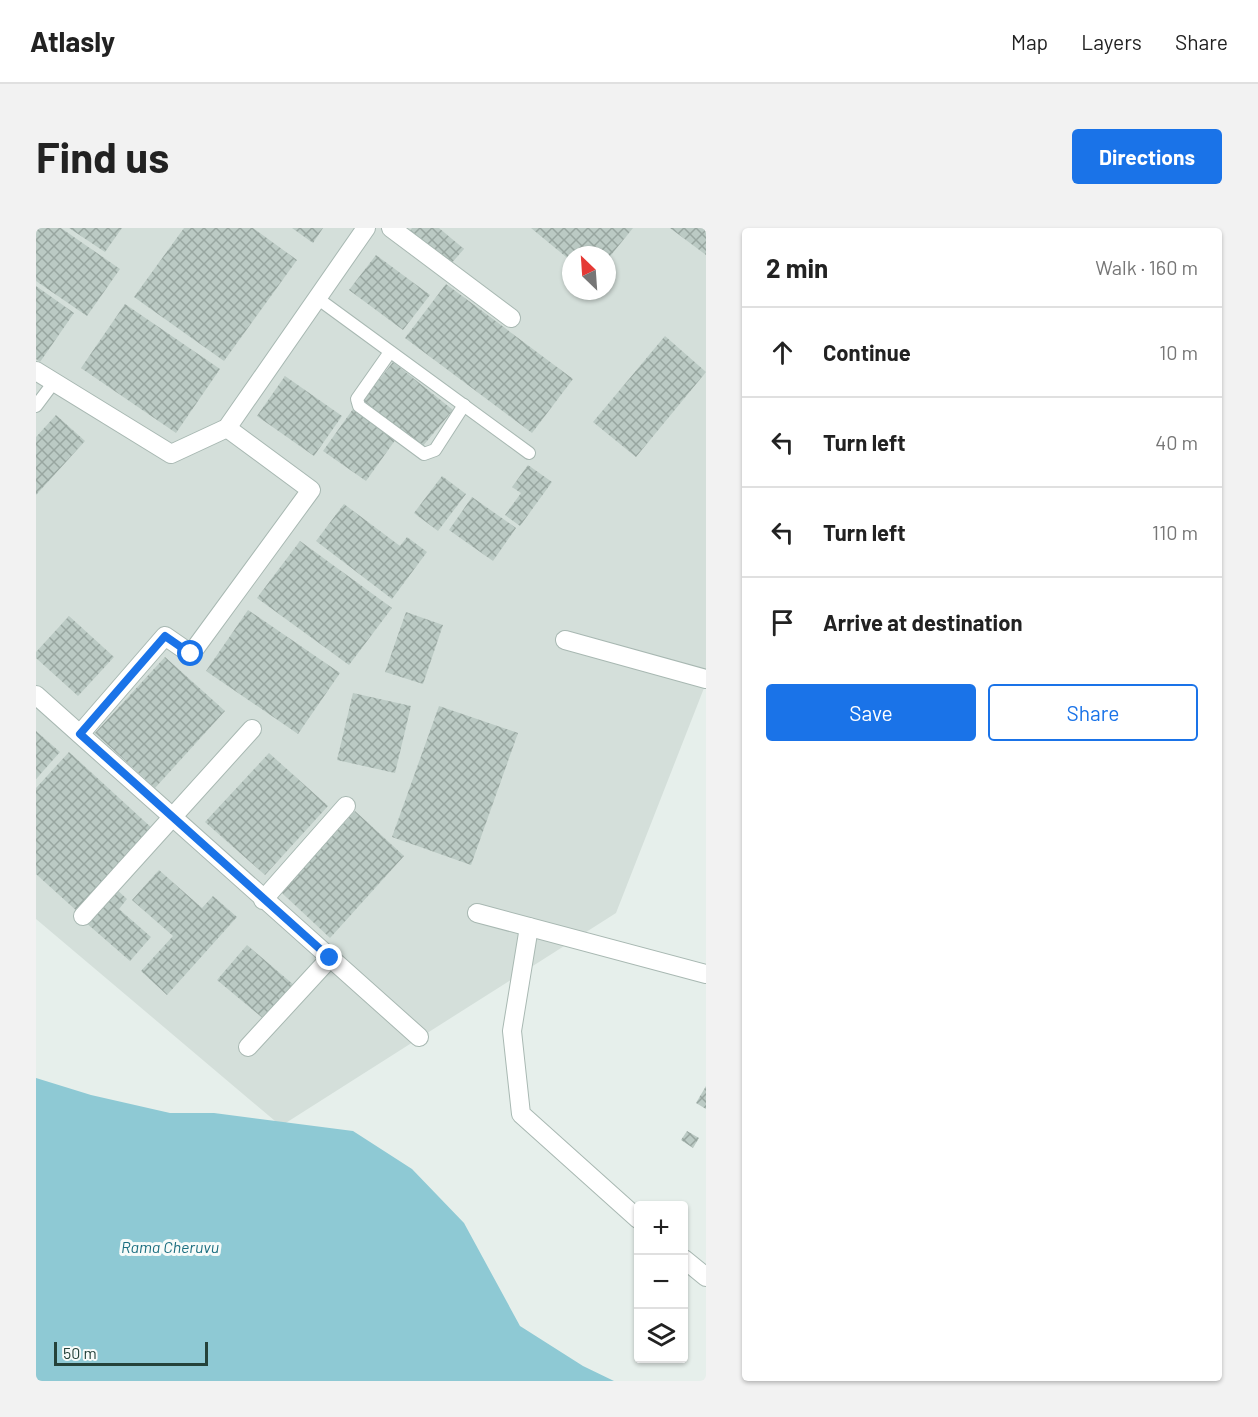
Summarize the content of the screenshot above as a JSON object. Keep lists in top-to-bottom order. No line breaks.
{"water":["Rama Cheruvu"],"scale_bar":"50 m","north":"top left","page":{"header":"Atlasly","nav":["Map","Layers","Share"],"buttons":["Directions",["Save","Share"]],"title":"Find us","heading":["2 min","Walk · 160 m"],"list":[["Continue","10 m"],["Turn left","40 m"],["Turn left","110 m"],"Arrive at destination"],"map_buttons":["+","−"],"scale":"50 m"}}
